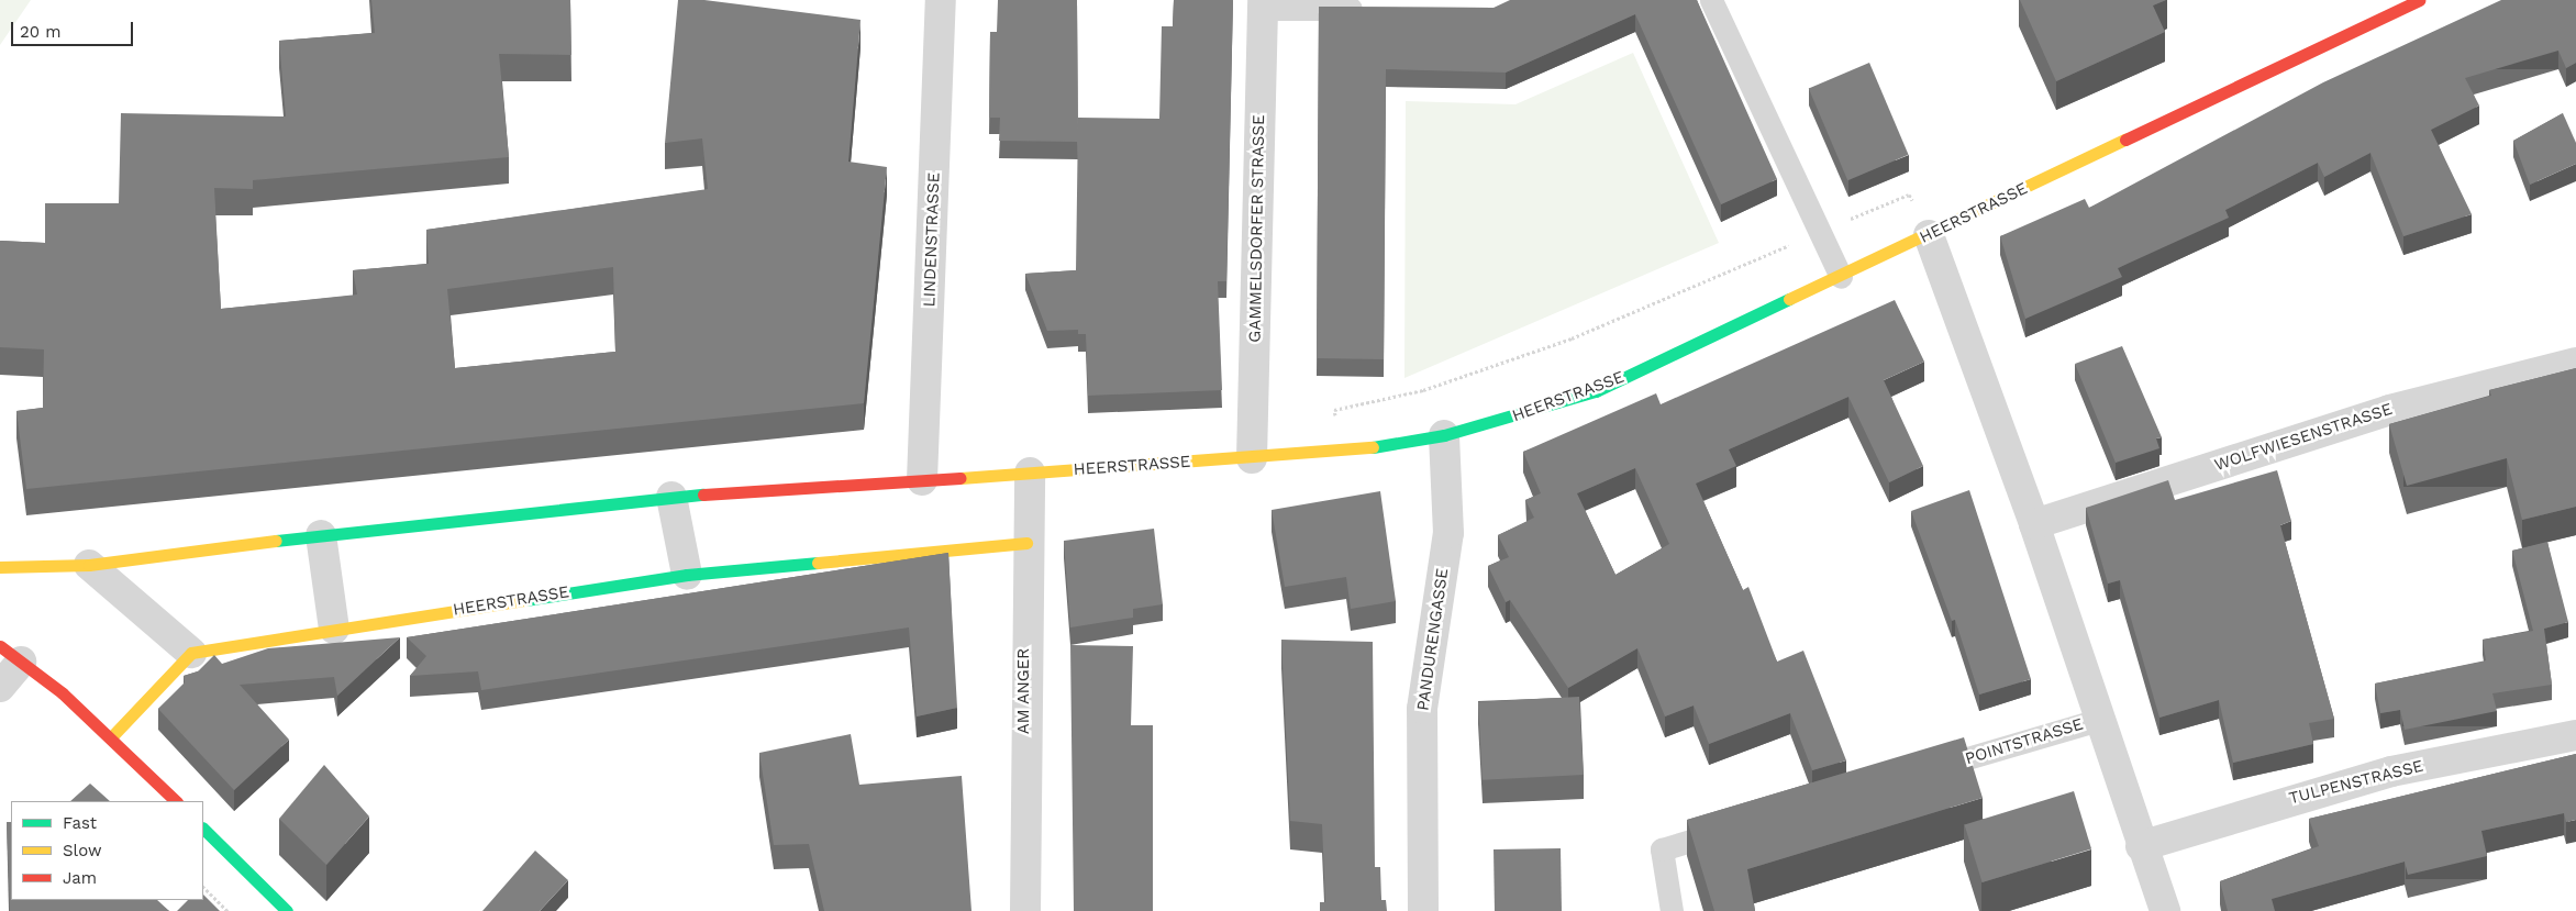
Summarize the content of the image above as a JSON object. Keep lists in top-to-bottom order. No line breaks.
{"streets":{"street":["HEERSTRASSE","GAMMELSDORFER STRASSE","LINDENSTRASSE","WOLFWIESENSTRASSE","PANDURENGASSE","AM ANGER","POINTSTRASSE","TULPENSTRASSE"]},"crossings":[["HEERSTRASSE","GAMMELSDORFER STRASSE"],["HEERSTRASSE","LINDENSTRASSE"],["HEERSTRASSE","PANDURENGASSE"],["HEERSTRASSE","AM ANGER"],["HEERSTRASSE","POINTSTRASSE"],["WOLFWIESENSTRASSE","POINTSTRASSE"],["POINTSTRASSE","TULPENSTRASSE"]],"legend":["Fast","Slow","Jam"],"scale_bar":"20 m"}
